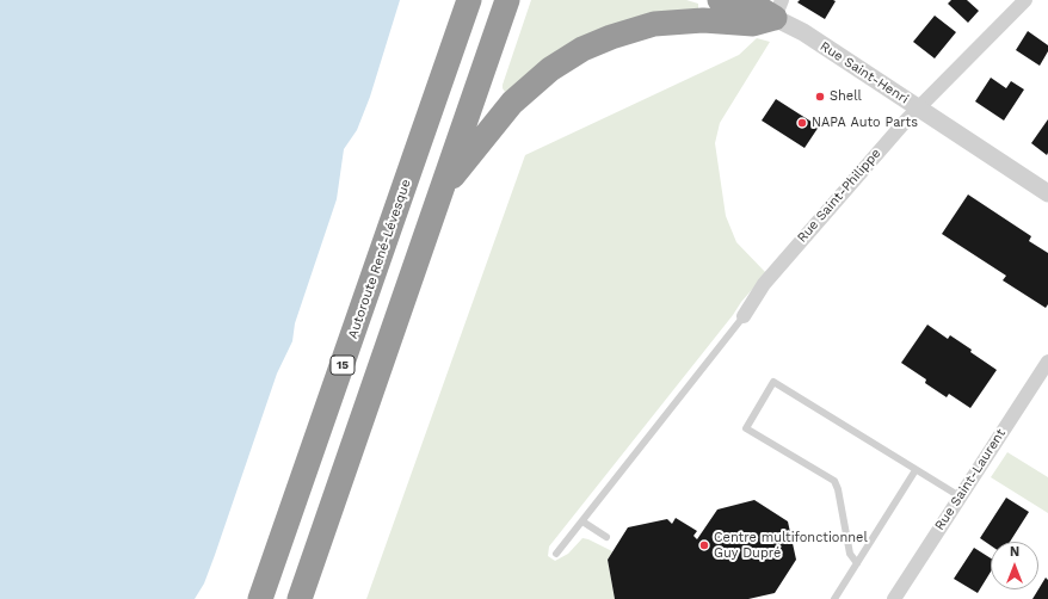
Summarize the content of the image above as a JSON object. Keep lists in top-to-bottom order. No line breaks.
{"streets":{"highway":["Autoroute René-Lévesque","15"],"street":["Rue Saint-Henri","Rue Saint-Philippe","Rue Saint-Laurent"]},"crossings":[["Rue Saint-Henri","Rue Saint-Philippe"]],"places":["Shell","NAPA Auto Parts","Centre multifonctionnel Guy Dupré"],"north":"top"}
